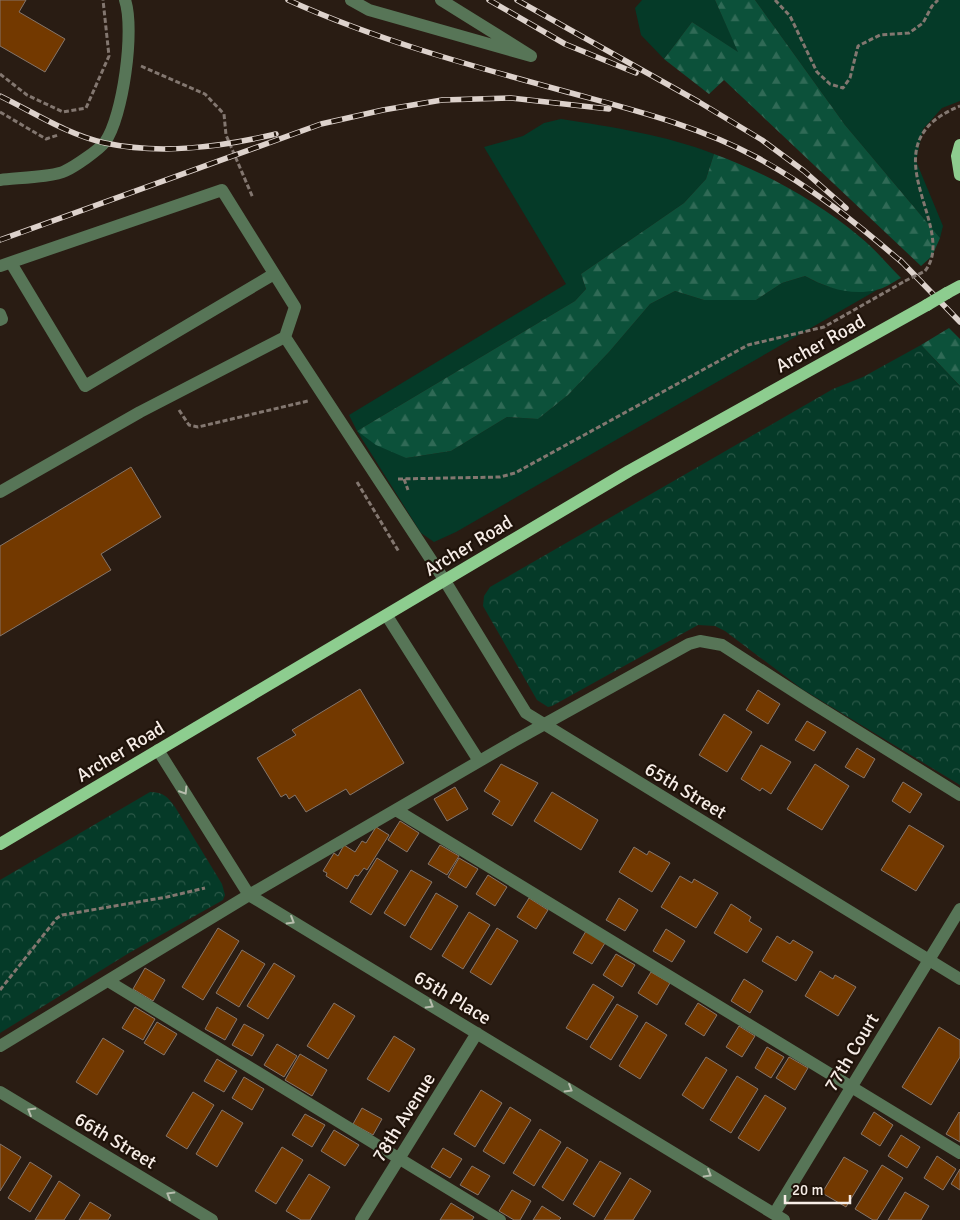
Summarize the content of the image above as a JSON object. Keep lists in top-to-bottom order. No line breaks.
{"streets":{"main road":["Archer Road"],"street":["65th Street","65th Place","77th Court","78th Avenue","66th Street"]},"crossings":[["Archer Road","65th Street"],["Archer Road","65th Place"],["65th Street","77th Court"],["65th Place","77th Court"],["65th Place","78th Avenue"]],"one_way":["65th Place","66th Street"],"scale_bar":"20 m"}
